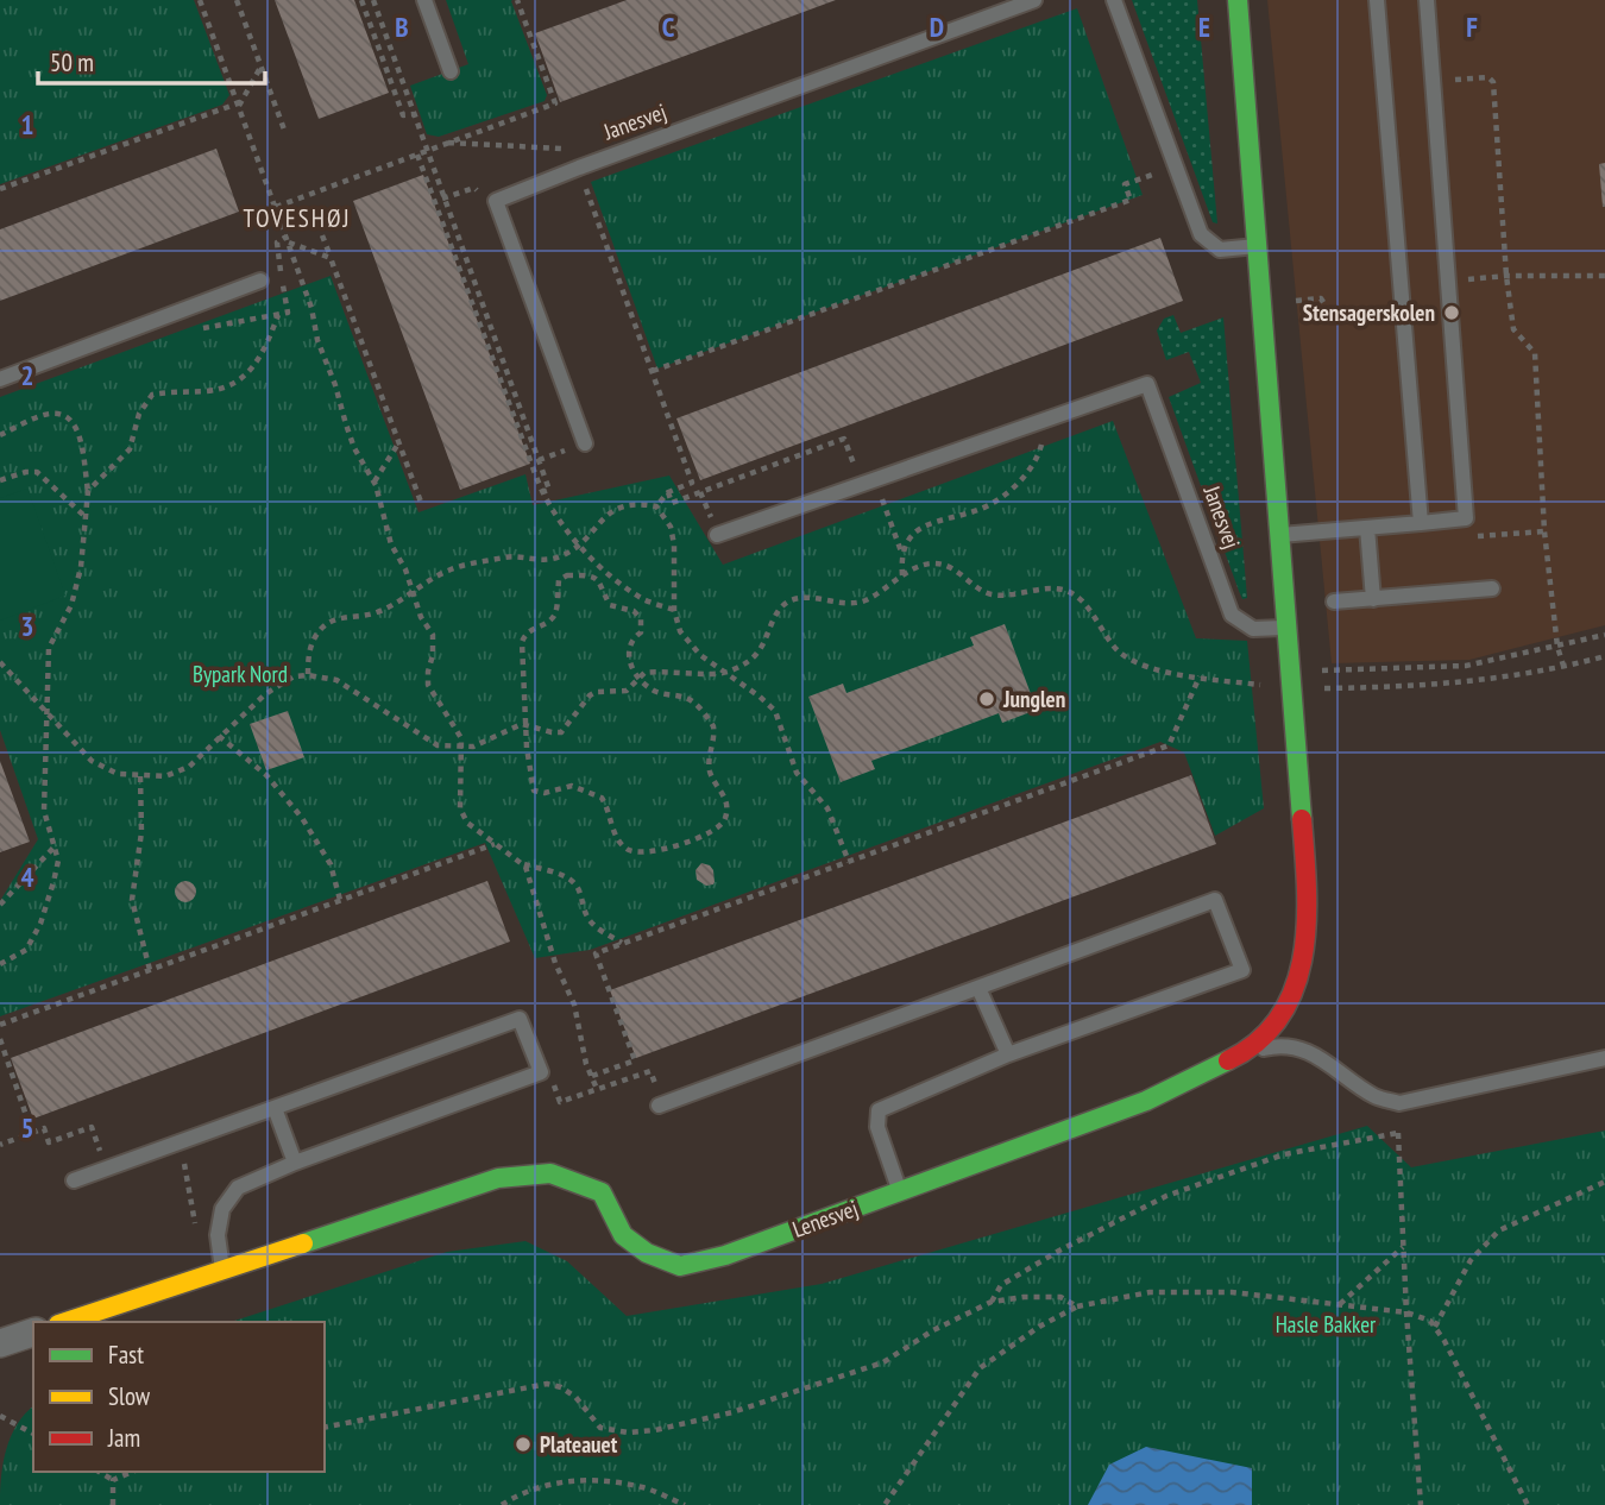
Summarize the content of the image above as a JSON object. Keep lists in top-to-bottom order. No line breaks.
{"streets":{"street":["Lenesvej"],"lane":["Janesvej"]},"districts":["TOVESHØJ"],"parks":["Bypark Nord","Hasle Bakker"],"places":["Stensagerskolen","Junglen","Plateauet"],"legend":["Fast","Slow","Jam"],"scale_bar":"50 m","grid":{"columns":["B","C","D","E","F"],"rows":["1","2","3","4","5"]}}
